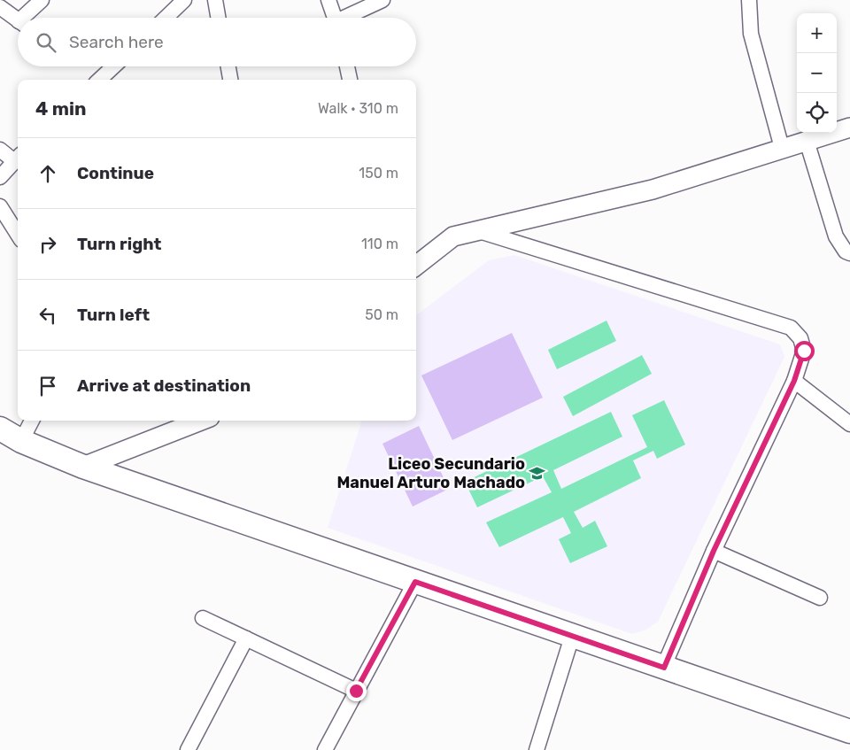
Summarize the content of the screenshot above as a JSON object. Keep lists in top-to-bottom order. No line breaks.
{"places":{"school or university":["Liceo Secundario Manuel Arturo Machado"]},"page":{"map_buttons":["+","−"],"search":"Search here","heading":["4 min","Walk · 310 m"],"list":[["Continue","150 m"],["Turn right","110 m"],["Turn left","50 m"],"Arrive at destination"]}}
